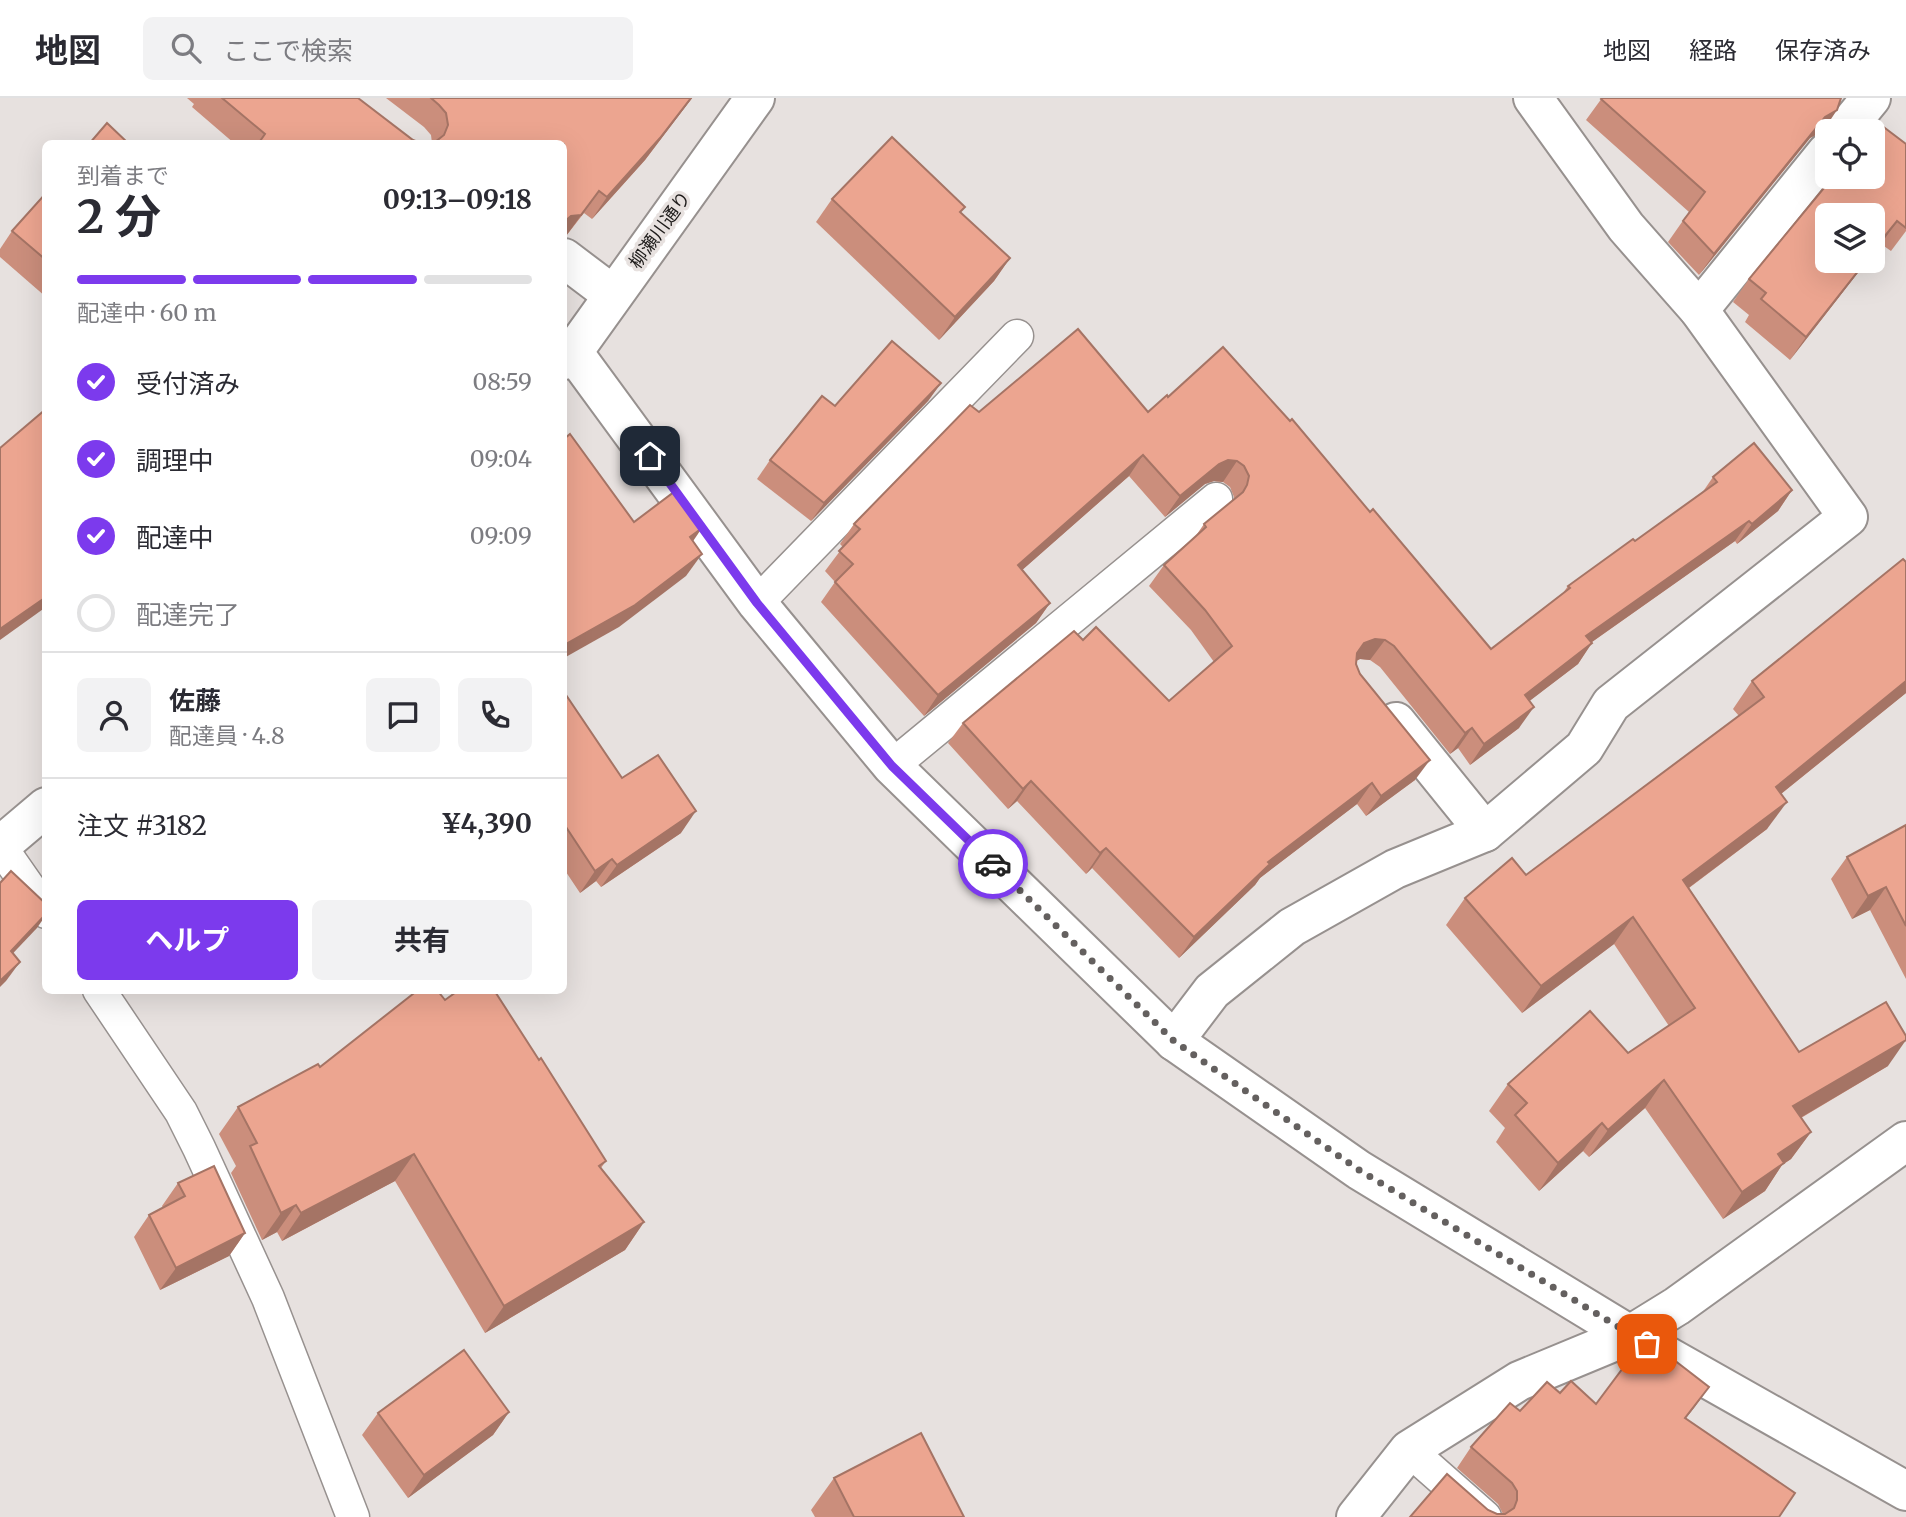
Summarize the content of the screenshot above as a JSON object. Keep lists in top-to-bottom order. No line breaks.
{"streets":{"street":["柳瀬川通り"]},"page":{"header":"地図","search":"ここで検索","nav":["地図","経路","保存済み"],"heading":["2 分","到着まで","09:13–09:18"],"panel":["佐藤","配達員 · 4.8","注文 #3182","¥4,390"],"bar":"配達中 · 60 m","list":[["受付済み","08:59"],["調理中","09:04"],["配達中","09:09"],"配達完了"],"buttons":["ヘルプ","共有"]}}
